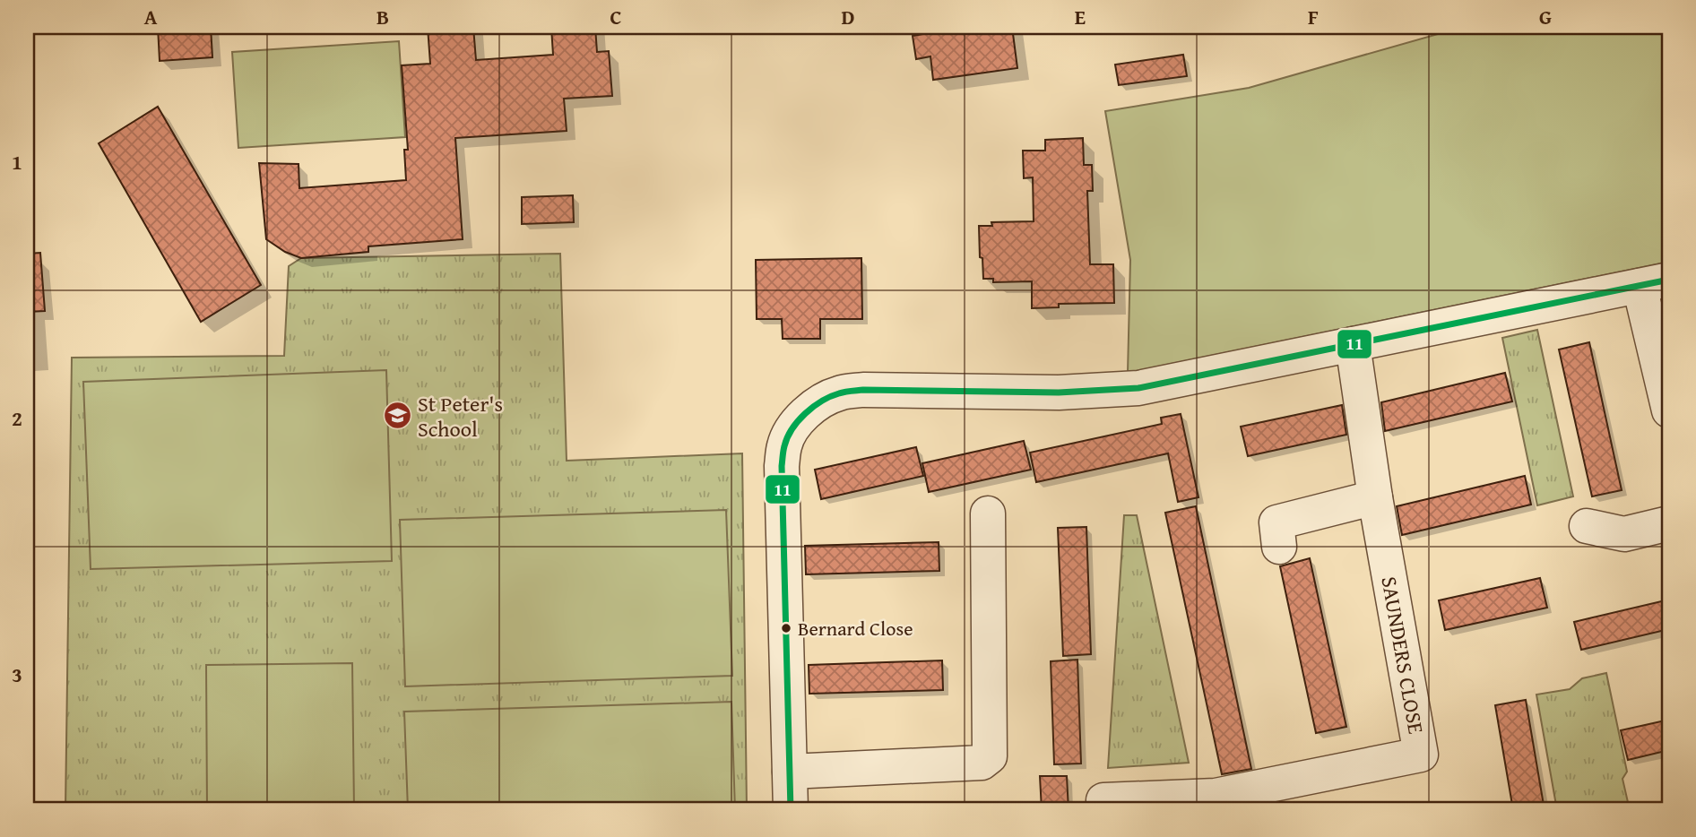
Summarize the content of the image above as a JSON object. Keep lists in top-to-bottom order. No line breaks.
{"streets":{"street":["SAUNDERS CLOSE"]},"places":{"school or university":["St Peter's School"],"other":["Bernard Close"]},"lines":["transit line 11"],"grid":{"columns":["A","B","C","D","E","F","G"],"rows":["1","2","3"]}}
